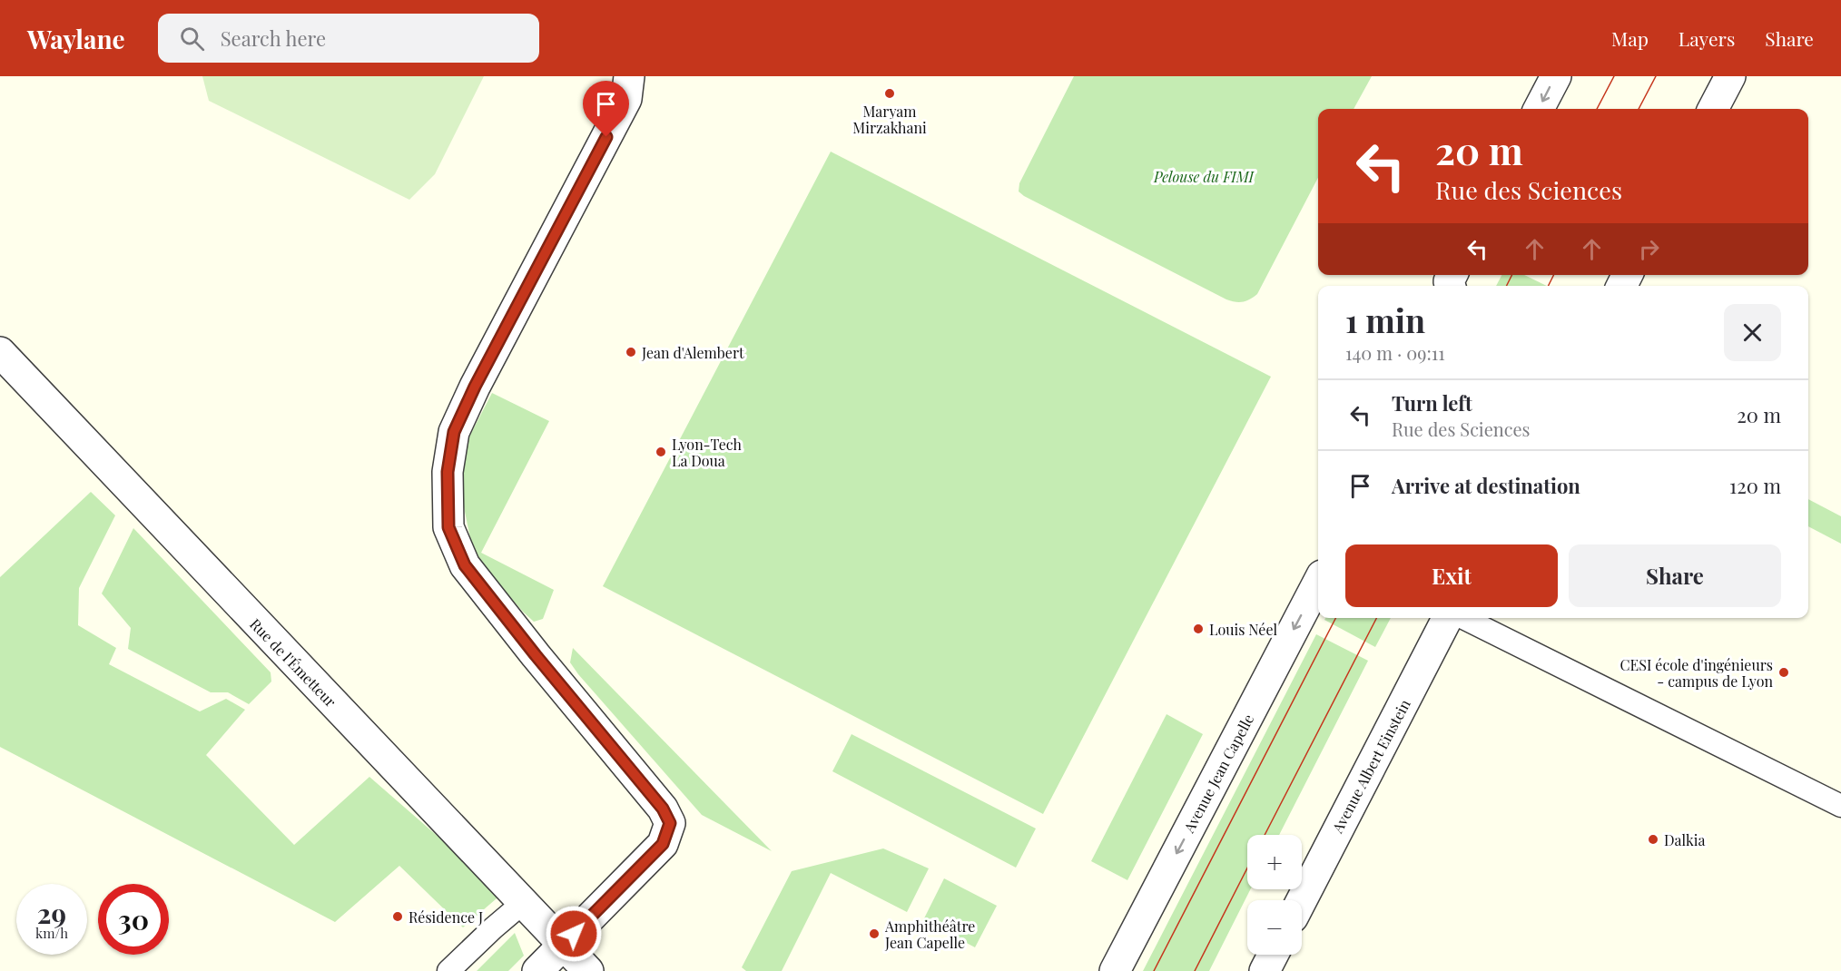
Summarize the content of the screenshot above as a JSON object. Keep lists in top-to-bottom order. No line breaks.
{"streets":{"street":["Rue de l'Émetteur","Avenue Albert Einstein","Avenue Jean Capelle"]},"one_way":["Avenue Jean Capelle"],"parks":["Pelouse du FIMI"],"places":["Maryam Mirzakhani","Jean d'Alembert","Lyon-Tech La Doua","Louis Néel","CESI école d'ingénieurs - campus de Lyon","Dalkia","Résidence J","Amphithéâtre Jean Capelle"],"page":{"header":"Waylane","search":"Search here","nav":["Map","Layers","Share"],"turn":["20 m","Rue des Sciences"],"heading":["1 min","140 m · 09:11"],"list":[{"name":"Turn left","note":"Rue des Sciences","value":"20 m"},{"name":"Arrive at destination","value":"120 m"}],"buttons":["Exit","Share"],"map_buttons":["+","−"],"speed":"29 km/h","limit":"30"}}
